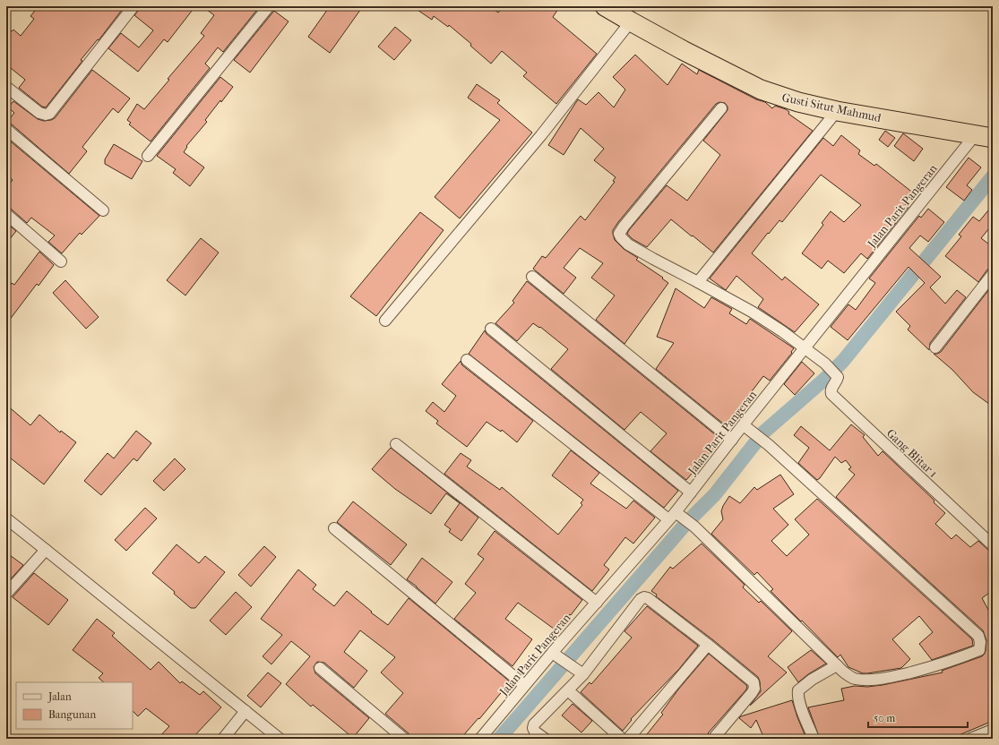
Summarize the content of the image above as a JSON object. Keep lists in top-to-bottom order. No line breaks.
{"streets":{"highway":["Gusti Situt Mahmud"],"street":["Jalan Parit Pangeran","Gang Blitar 1"]},"crossings":[["Gusti Situt Mahmud","Jalan Parit Pangeran"],["Jalan Parit Pangeran","Gang Blitar 1"]],"legend":["Jalan","Bangunan"],"scale_bar":"50 m"}
